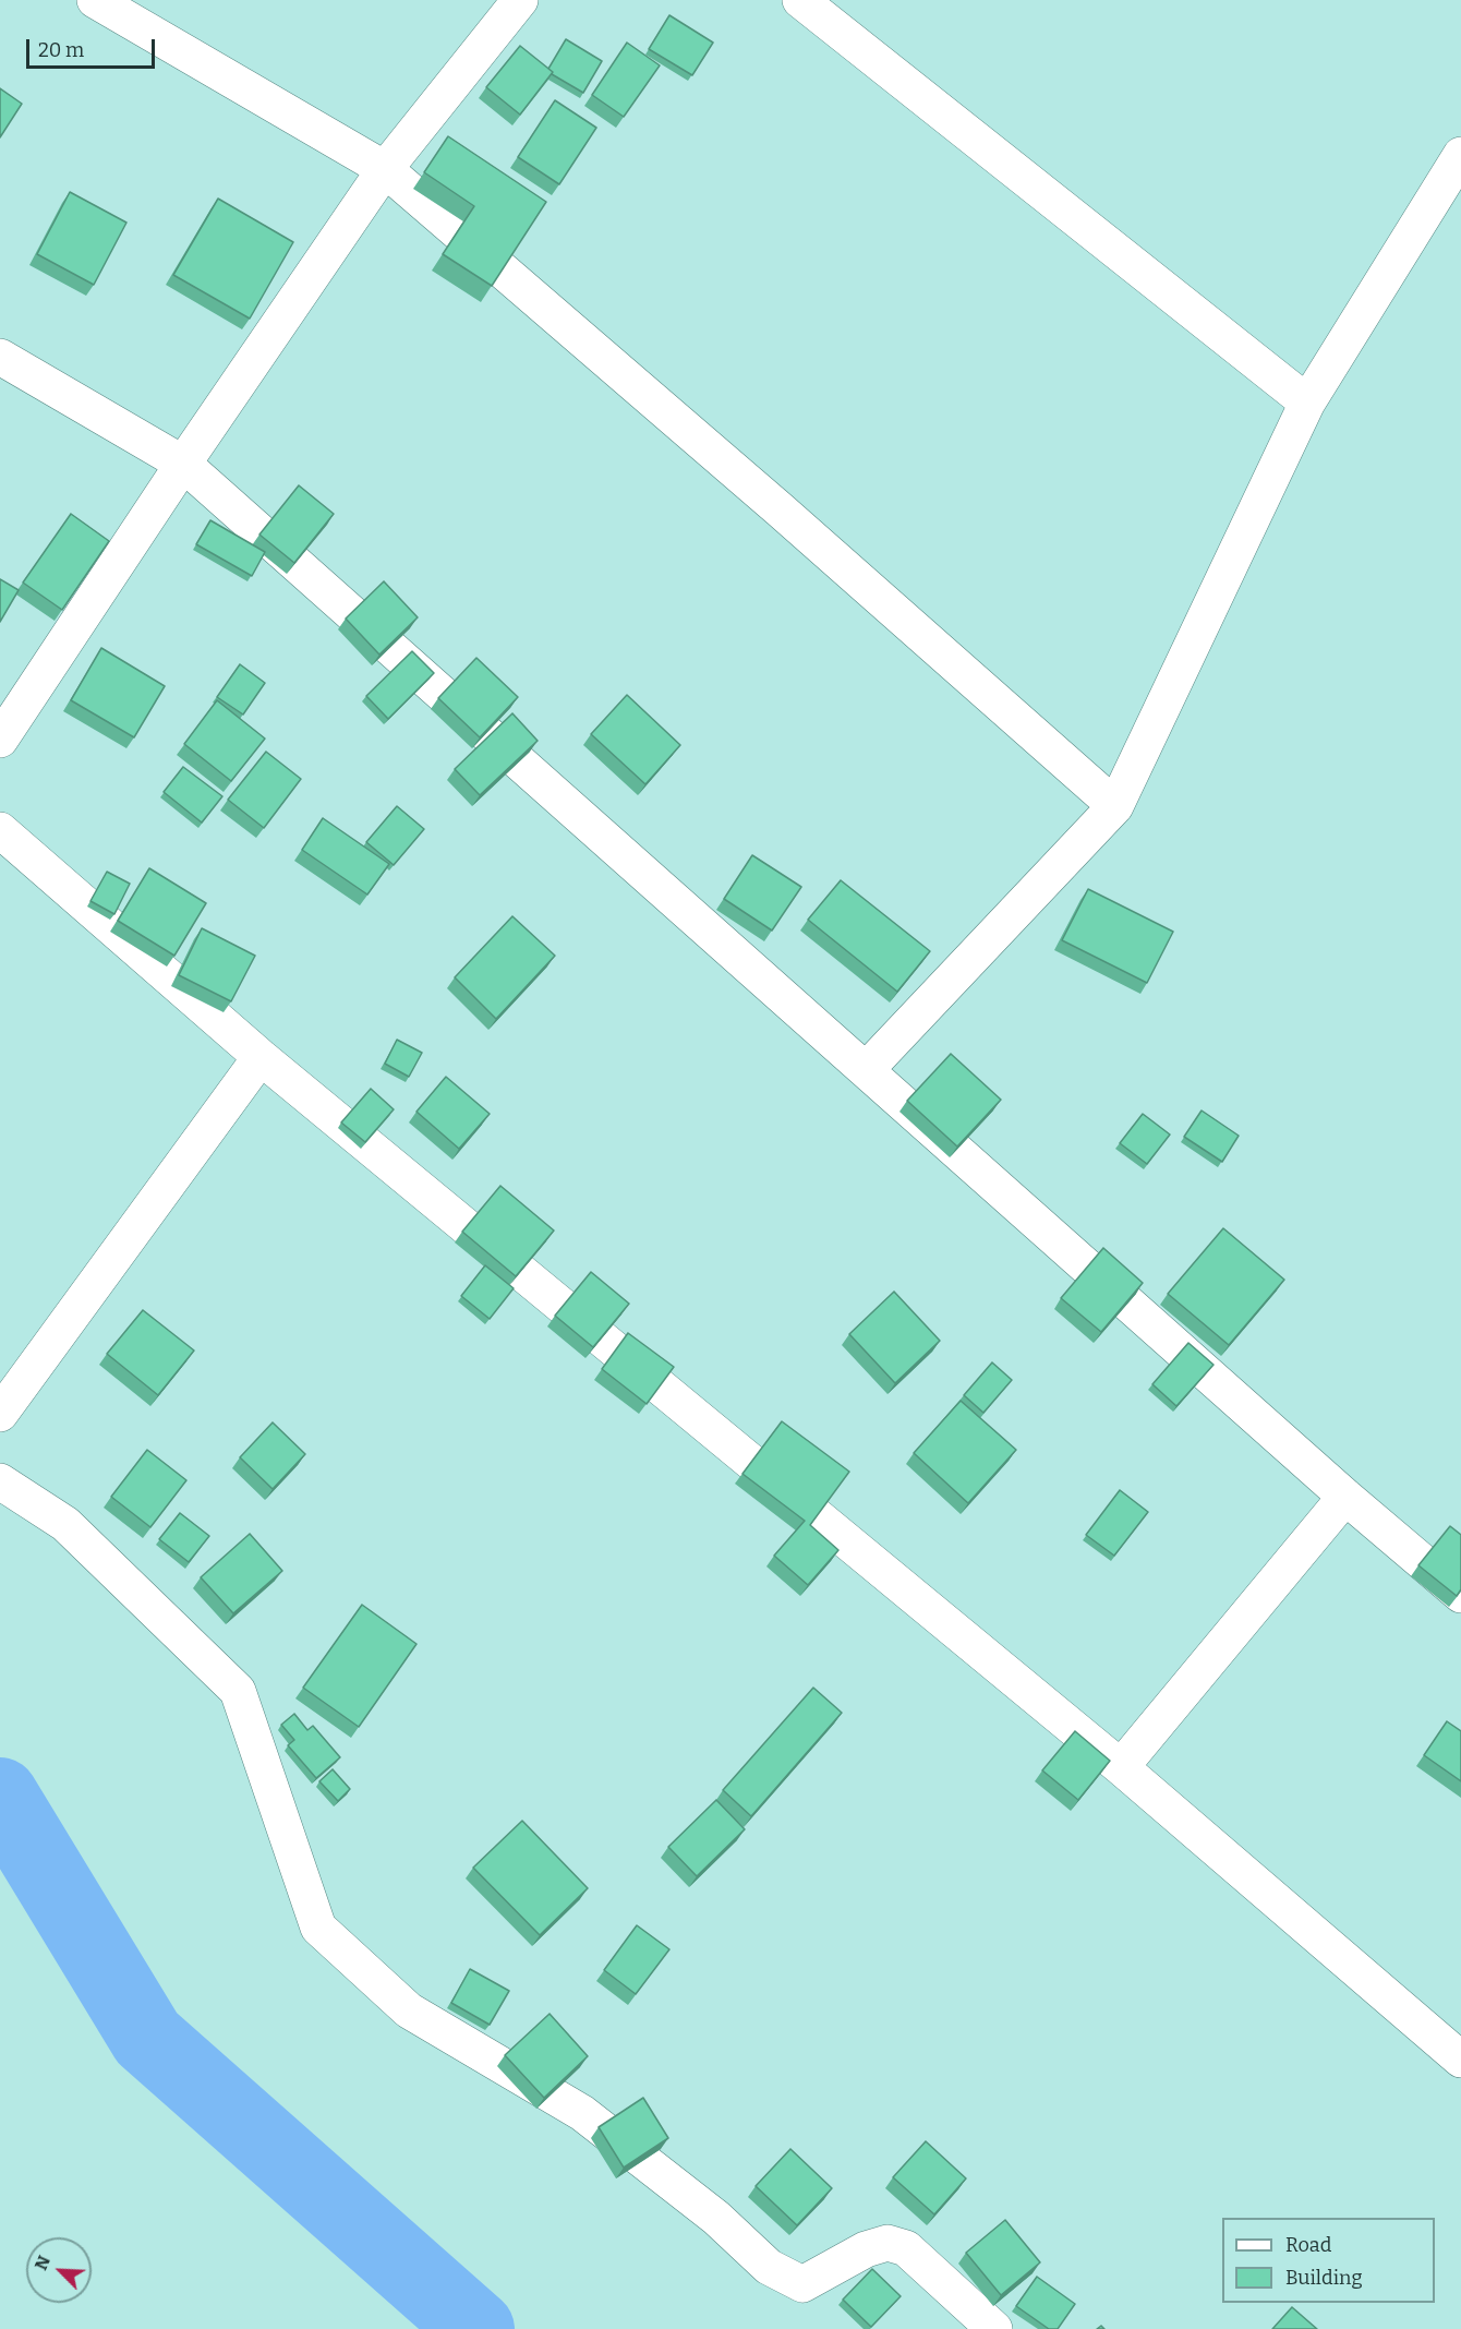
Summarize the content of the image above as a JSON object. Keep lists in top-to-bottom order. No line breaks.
{"legend":["Road","Building"],"scale_bar":"20 m","north":"top left"}
